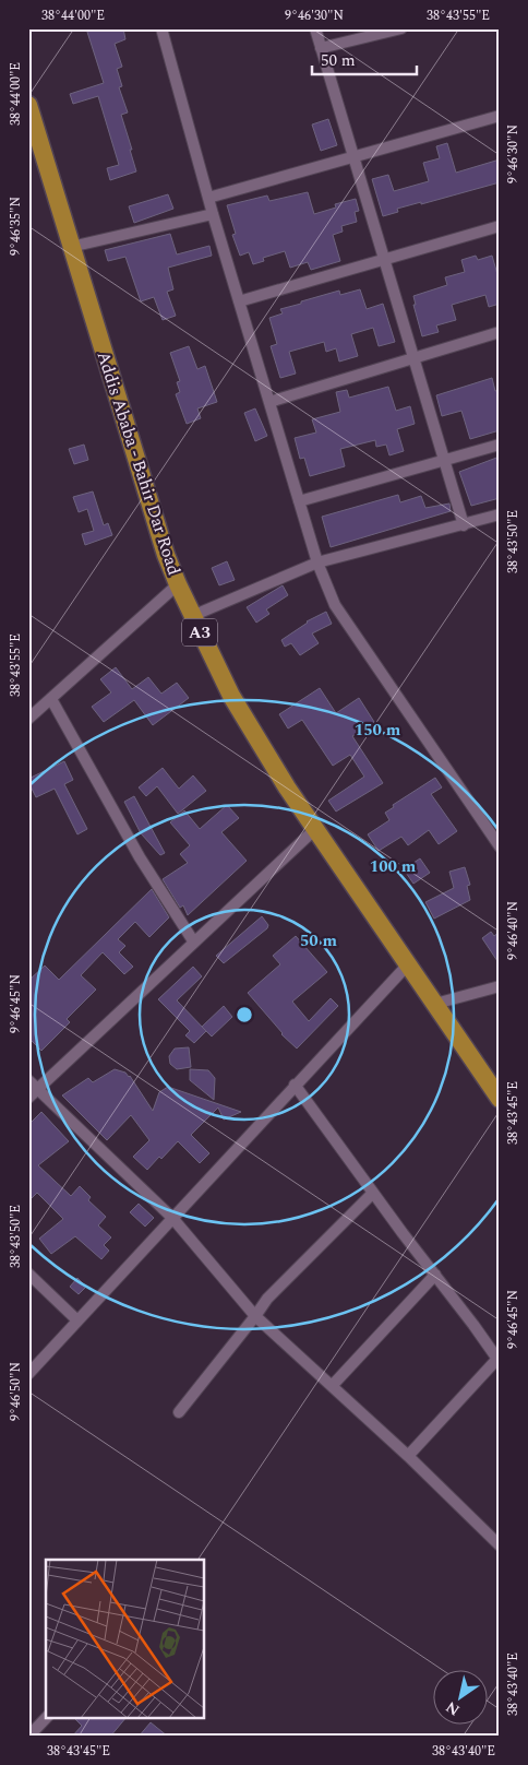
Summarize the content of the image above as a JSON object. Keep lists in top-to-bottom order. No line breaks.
{"streets":{"highway":["Addis Ababa - Bahir Dar Road","A3"]},"scale_bar":"50 m","north":"bottom left","coordinates":["38°44'00\"E","9°46'30\"N","38°43'55\"E","9°46'35\"N","38°43'50\"E","9°46'40\"N","9°46'45\"N","38°43'45\"E","9°46'50\"N","38°43'40\"E"],"rings":["150 m","100 m","50 m"]}
